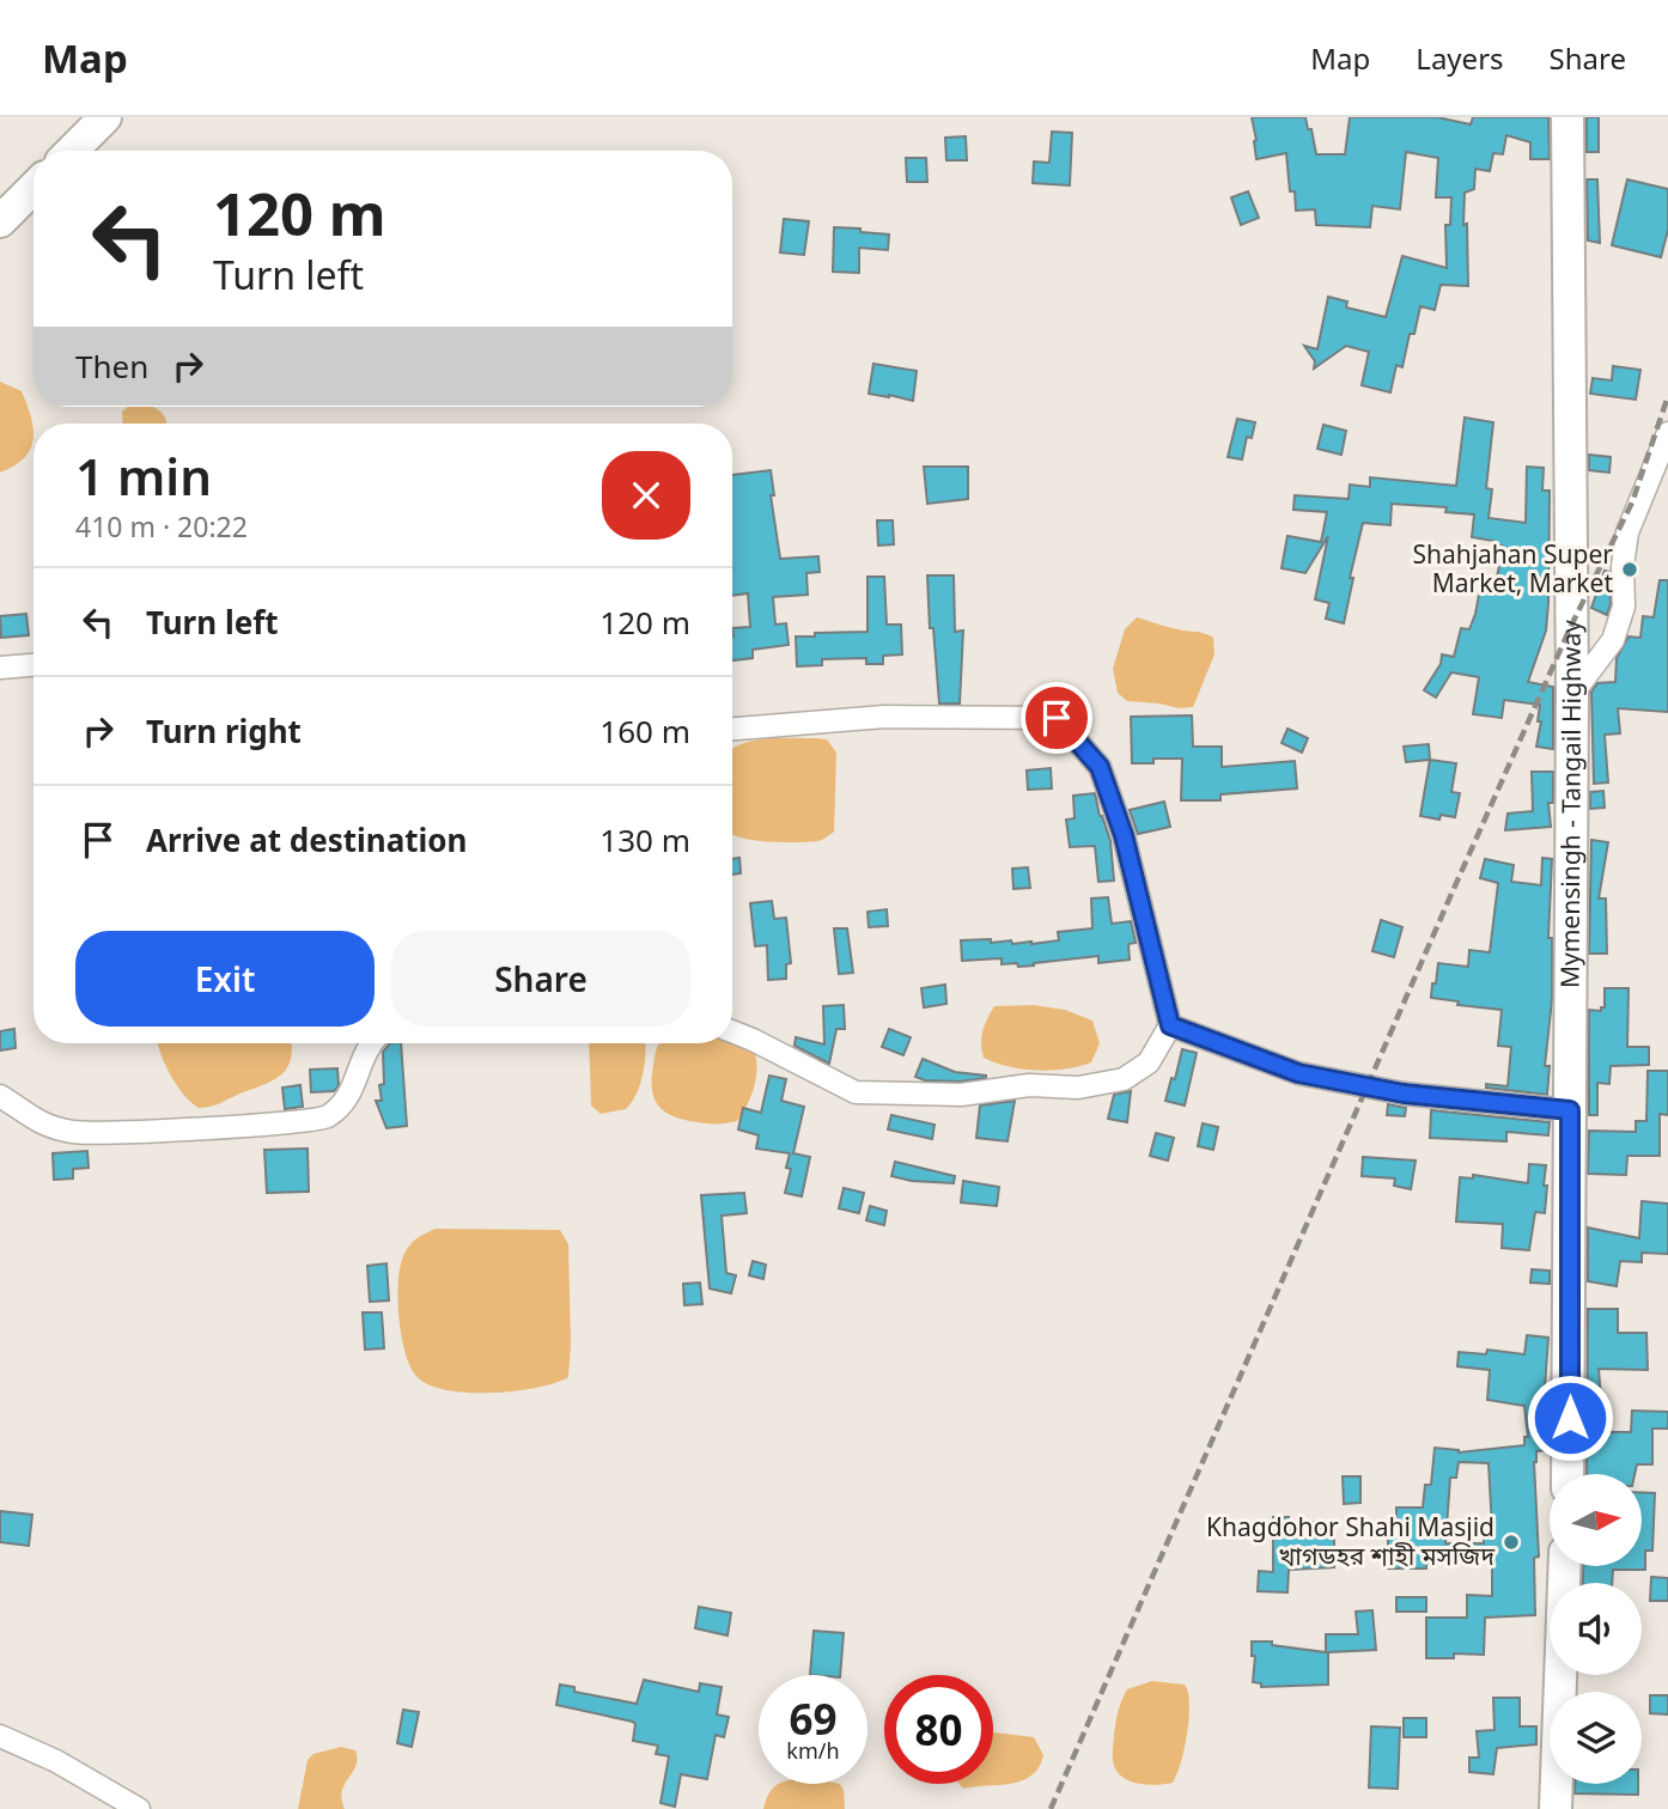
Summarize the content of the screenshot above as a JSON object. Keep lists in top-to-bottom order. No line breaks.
{"streets":{"highway":["Mymensingh - Tangail Highway"]},"places":["Shahjahan Super Market, Market","Khagdohor Shahi Masjid খাগডহর শাহী মসজিদ"],"north":"right","page":{"header":"Map","nav":["Map","Layers","Share"],"turn":["120 m","Turn left"],"then":"Then","heading":["1 min","410 m · 20:22"],"list":[{"name":"Turn left","value":"120 m"},{"name":"Turn right","value":"160 m"},{"name":"Arrive at destination","value":"130 m"}],"buttons":["Exit","Share"],"speed":"69 km/h","limit":"80"}}
